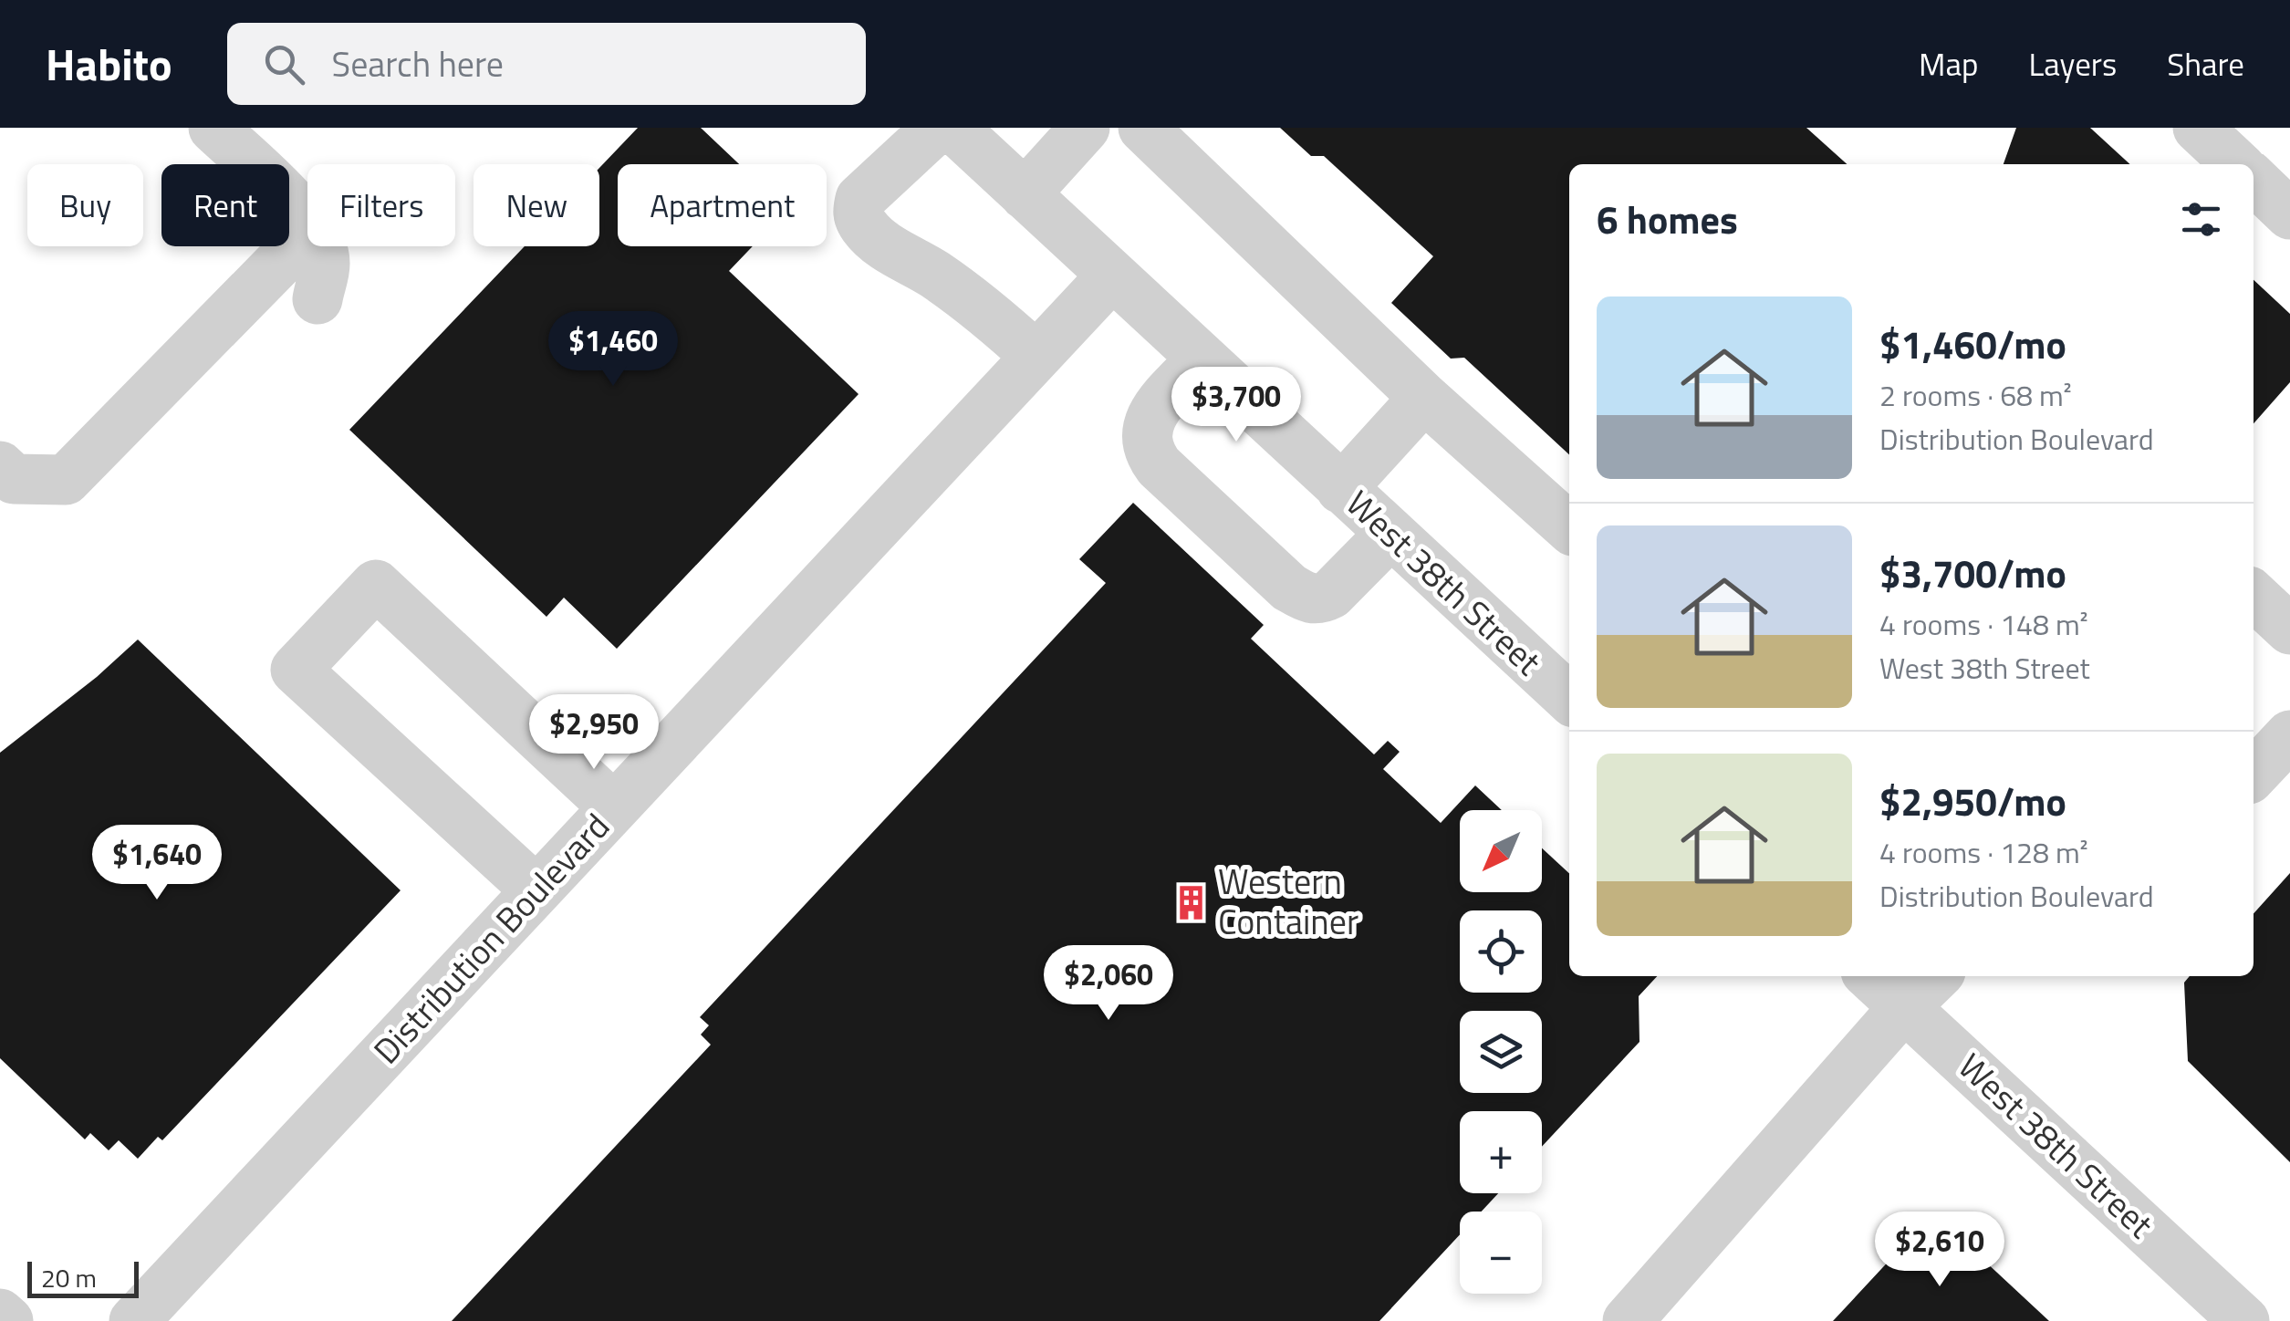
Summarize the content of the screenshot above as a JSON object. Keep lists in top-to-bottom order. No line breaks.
{"streets":{"street":["West 38th Street","Distribution Boulevard"]},"crossings":[["West 38th Street","Distribution Boulevard"]],"places":{"building":["Western Container"]},"scale_bar":"20 m","north":"bottom left","page":{"header":"Habito","search":"Search here","nav":["Map","Layers","Share"],"chip":["Buy","Rent","Filters","New","Apartment"],"heading":"6 homes","list":[{"name":"$1,460/mo","note":"2 rooms · 68 m² · Distribution Boulevard"},{"name":"$3,700/mo","note":"4 rooms · 148 m² · West 38th Street"},{"name":"$2,950/mo","note":"4 rooms · 128 m² · Distribution Boulevard"}],"price":["$1,460","$3,700","$2,950","$1,640","$2,060","$2,610"],"map_buttons":["+","−"],"scale":"20 m"}}
